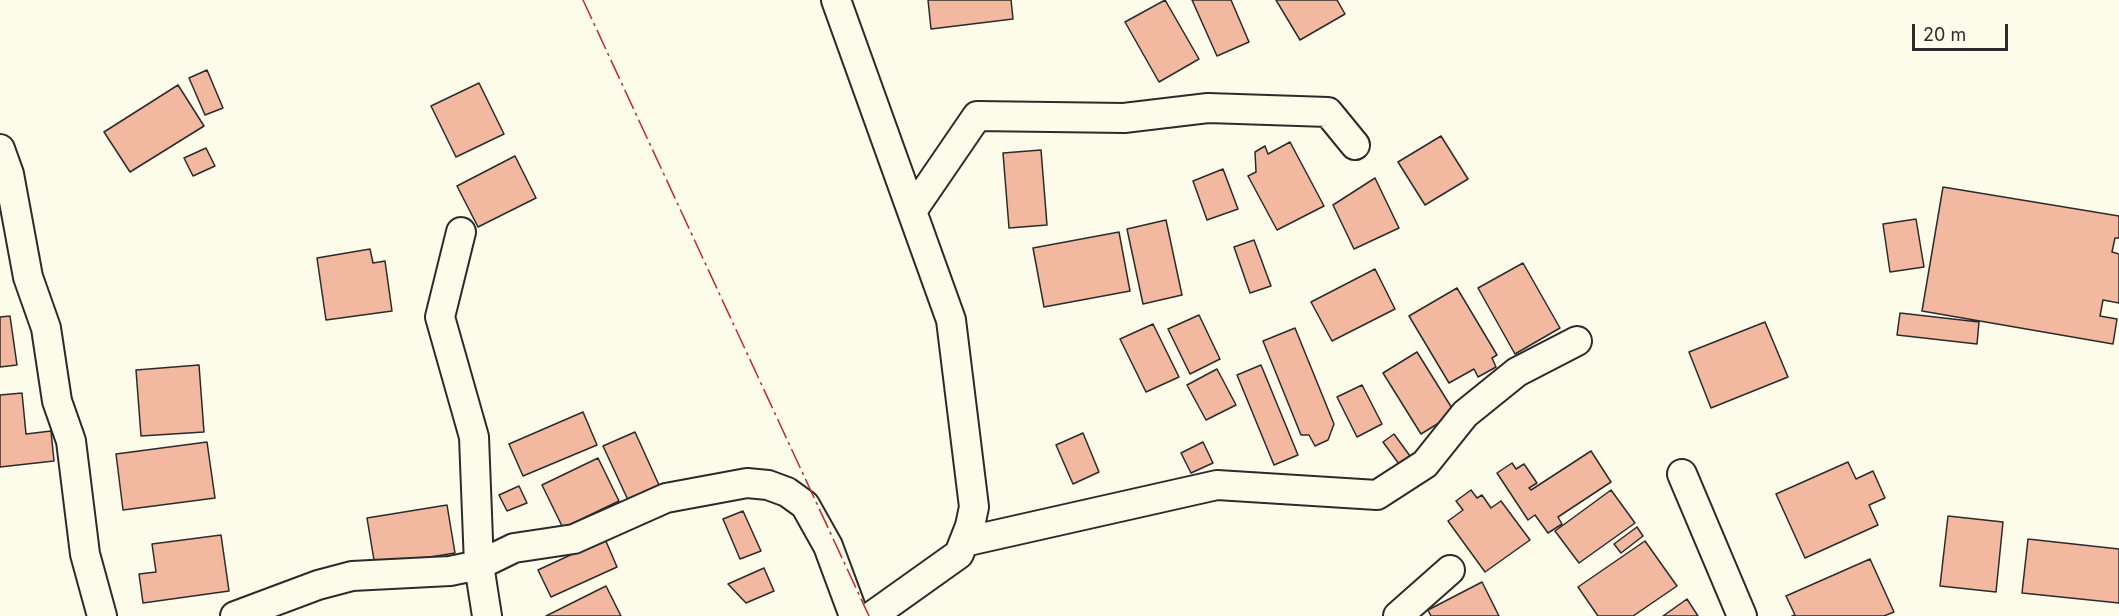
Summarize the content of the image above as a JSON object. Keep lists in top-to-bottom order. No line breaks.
{"scale_bar":"20 m"}
